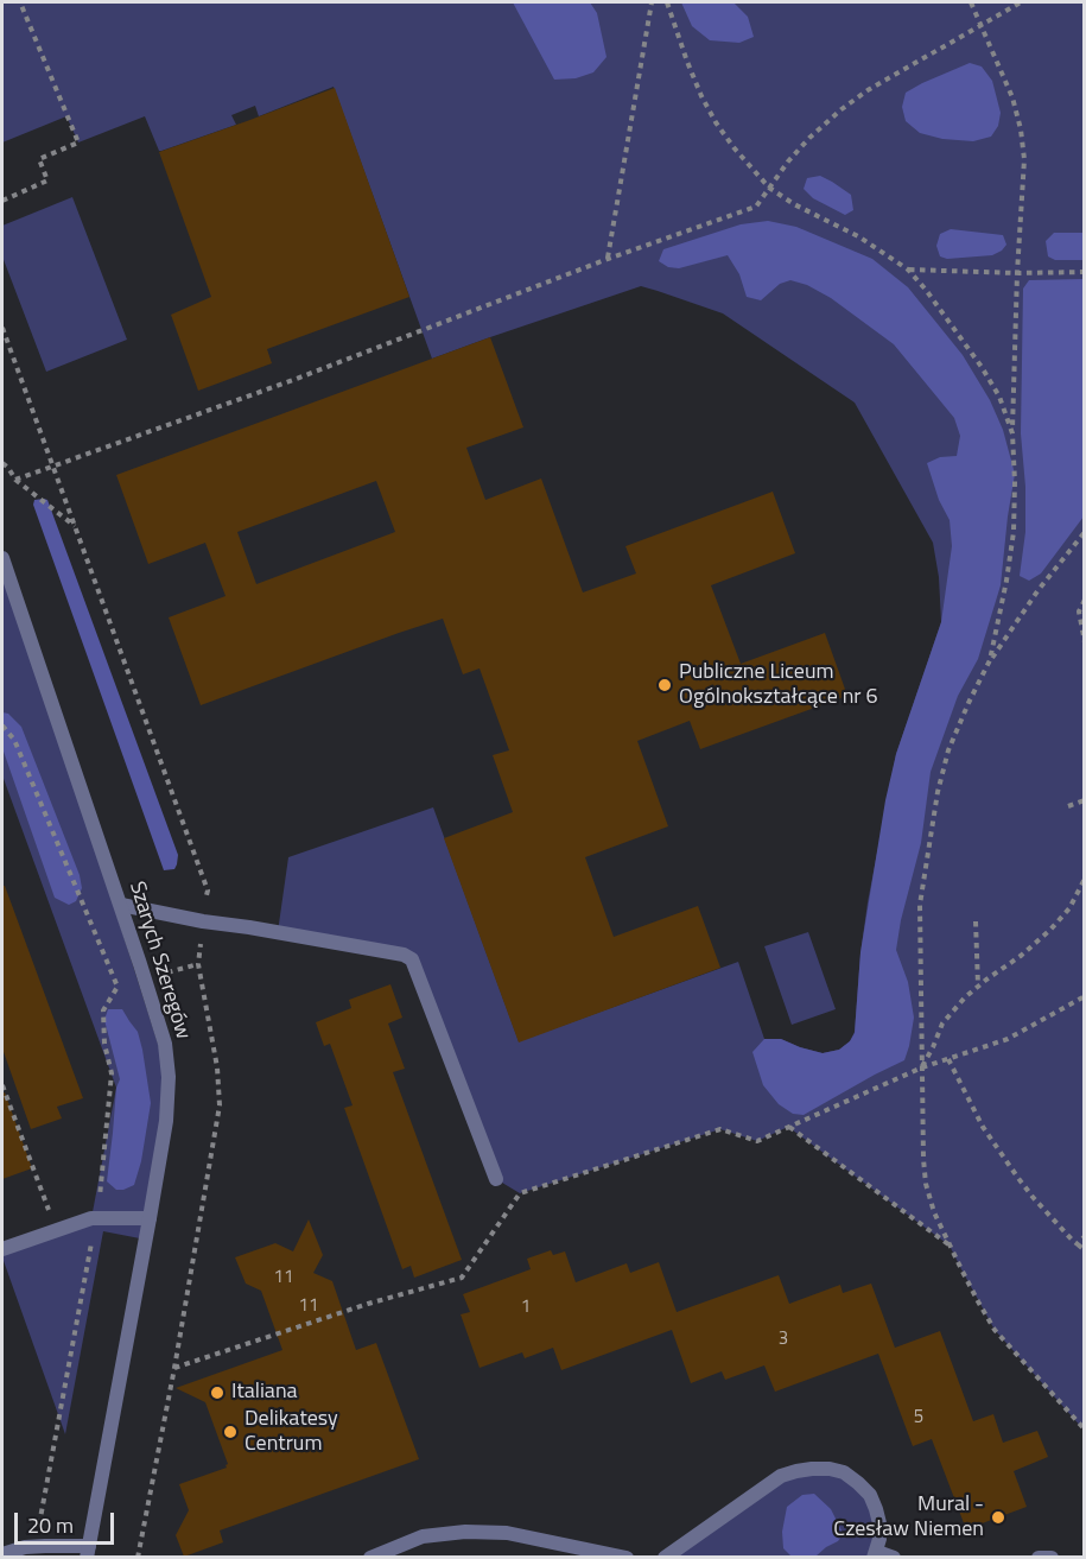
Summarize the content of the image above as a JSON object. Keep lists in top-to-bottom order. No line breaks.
{"streets":{"street":["Szarych Szeregów"]},"places":["Publiczne Liceum Ogólnokształcące nr 6","Italiana","Delikatesy Centrum","Mural - Czesław Niemen"],"house_numbers":["11","11","1","3","5"],"scale_bar":"20 m"}
